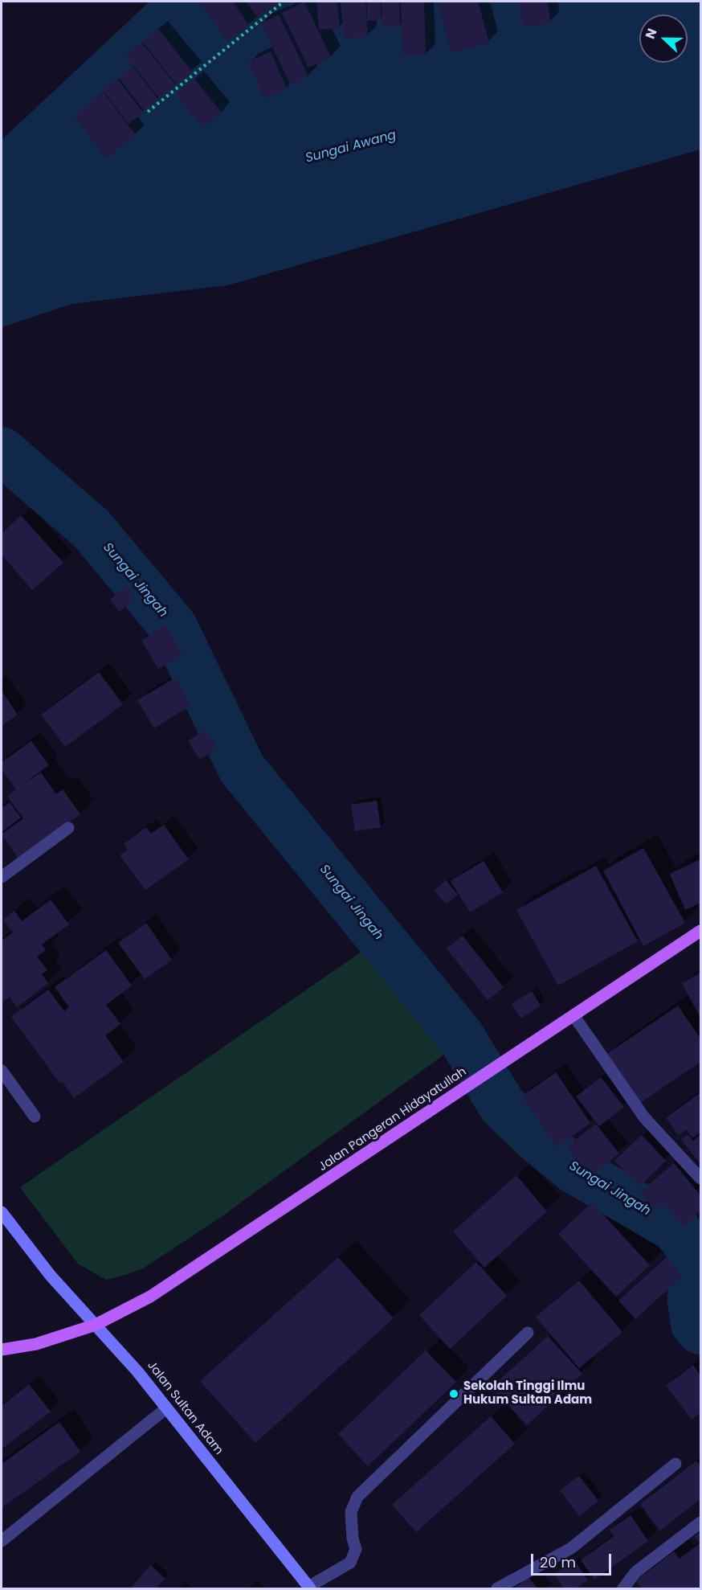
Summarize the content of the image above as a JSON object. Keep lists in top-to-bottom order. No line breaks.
{"streets":{"main road":["Jalan Pangeran Hidayatullah","Jalan Sultan Adam"]},"crossings":[["Jalan Pangeran Hidayatullah","Jalan Sultan Adam"]],"water":["Sungai Awang","Sungai Jingah"],"places":["Sekolah Tinggi Ilmu Hukum Sultan Adam"],"scale_bar":"20 m","north":"left"}
